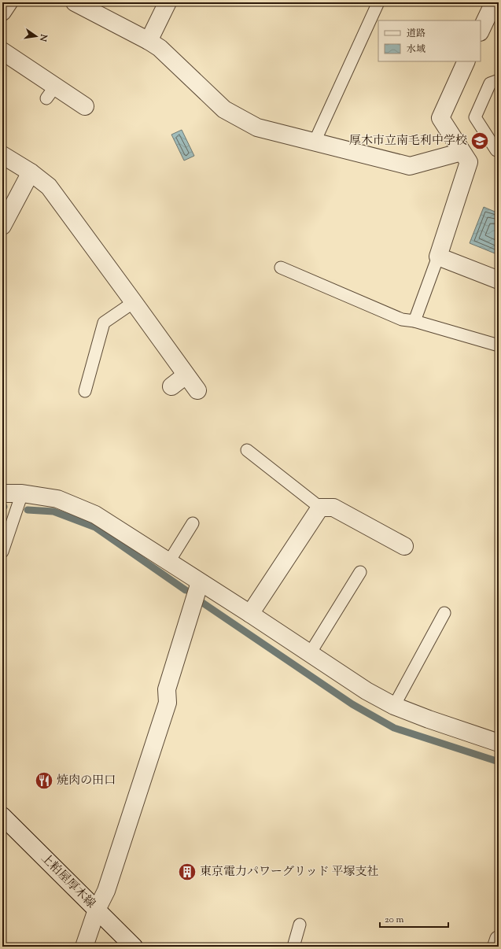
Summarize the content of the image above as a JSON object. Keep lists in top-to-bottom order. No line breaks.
{"streets":{"street":["上粕屋厚木線"]},"places":{"school or university":["厚木市立南毛利中学校"],"restaurant":["焼肉の田口"],"building":["東京電力パワーグリッド 平塚支社"]},"legend":["道路","水域"],"scale_bar":"20 m","north":"right"}
